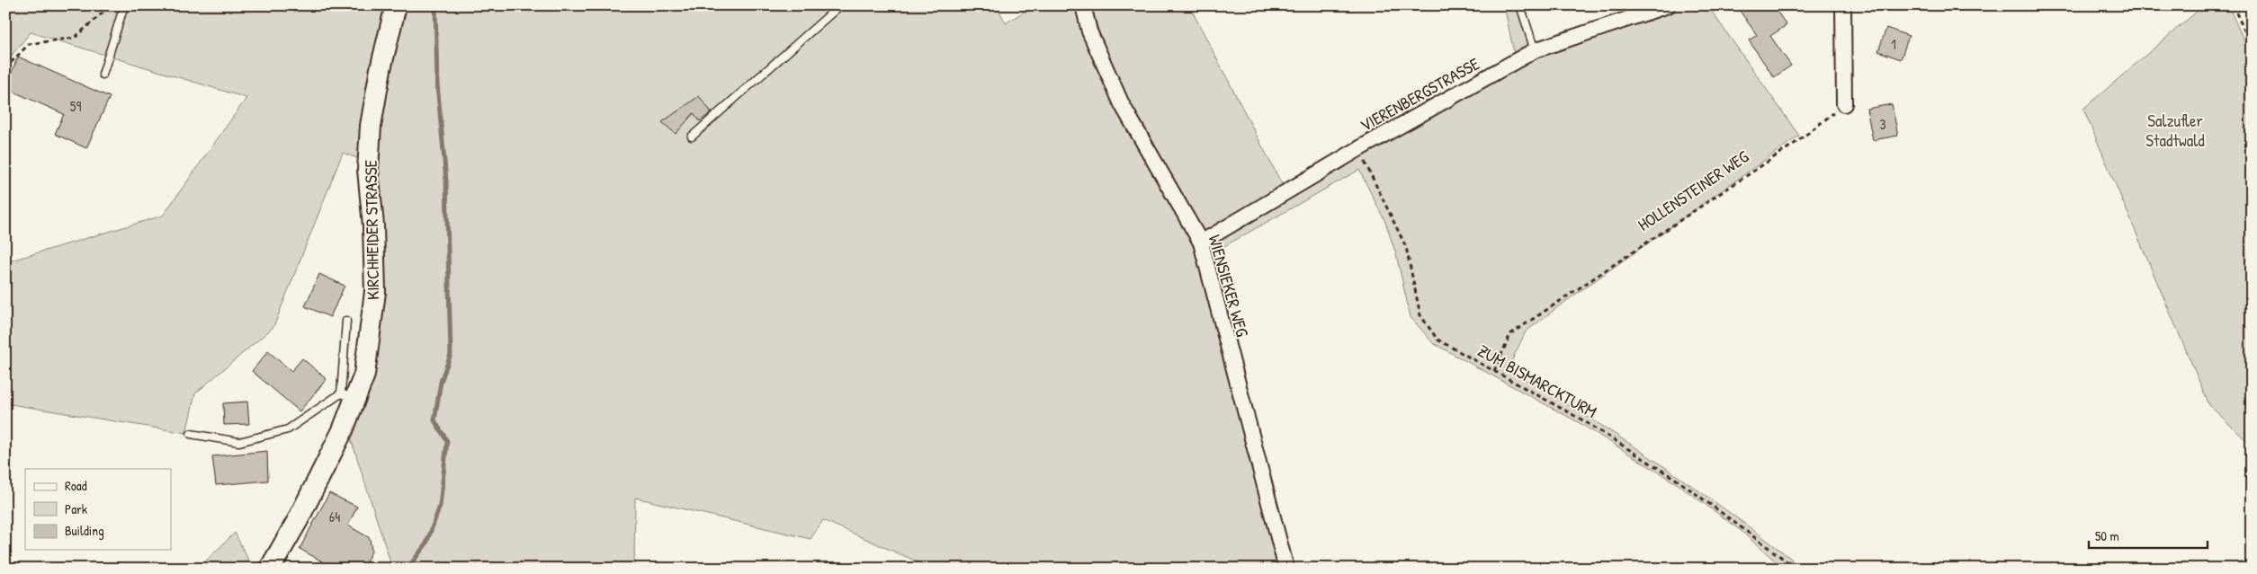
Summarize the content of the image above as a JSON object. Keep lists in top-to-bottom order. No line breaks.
{"streets":{"main road":["KIRCHHEIDER STRASSE"],"street":["VIERENBERGSTRASSE","WIENSIEKER WEG"],"path":["HOLLENSTEINER WEG","ZUM BISMARCKTURM"]},"crossings":[["VIERENBERGSTRASSE","WIENSIEKER WEG"],["VIERENBERGSTRASSE","ZUM BISMARCKTURM"],["HOLLENSTEINER WEG","ZUM BISMARCKTURM"]],"parks":["Salzufler Stadtwald"],"house_numbers":["1","59","3","64"],"legend":["Road","Park","Building"],"scale_bar":"50 m"}
